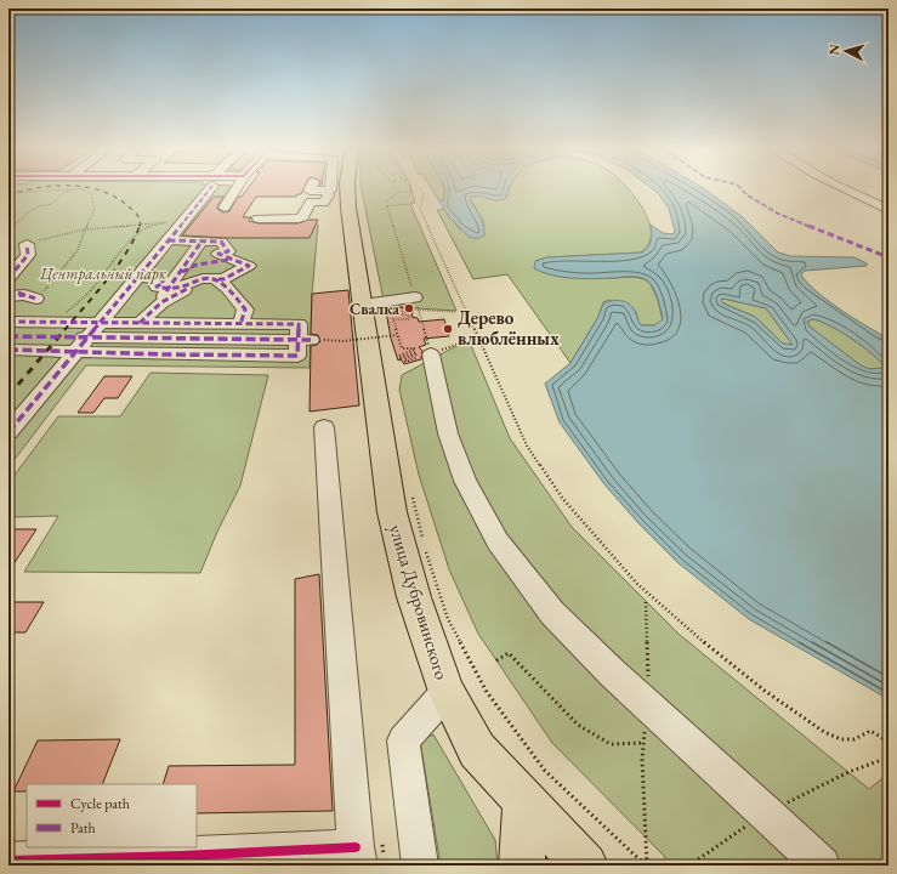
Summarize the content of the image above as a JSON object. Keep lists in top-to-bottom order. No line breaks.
{"streets":{"main road":["улица Дубровинского"]},"parks":["Центральный парк"],"places":["Свалка","Дерево влюблённых"],"legend":["Cycle path","Path"],"north":"left"}
